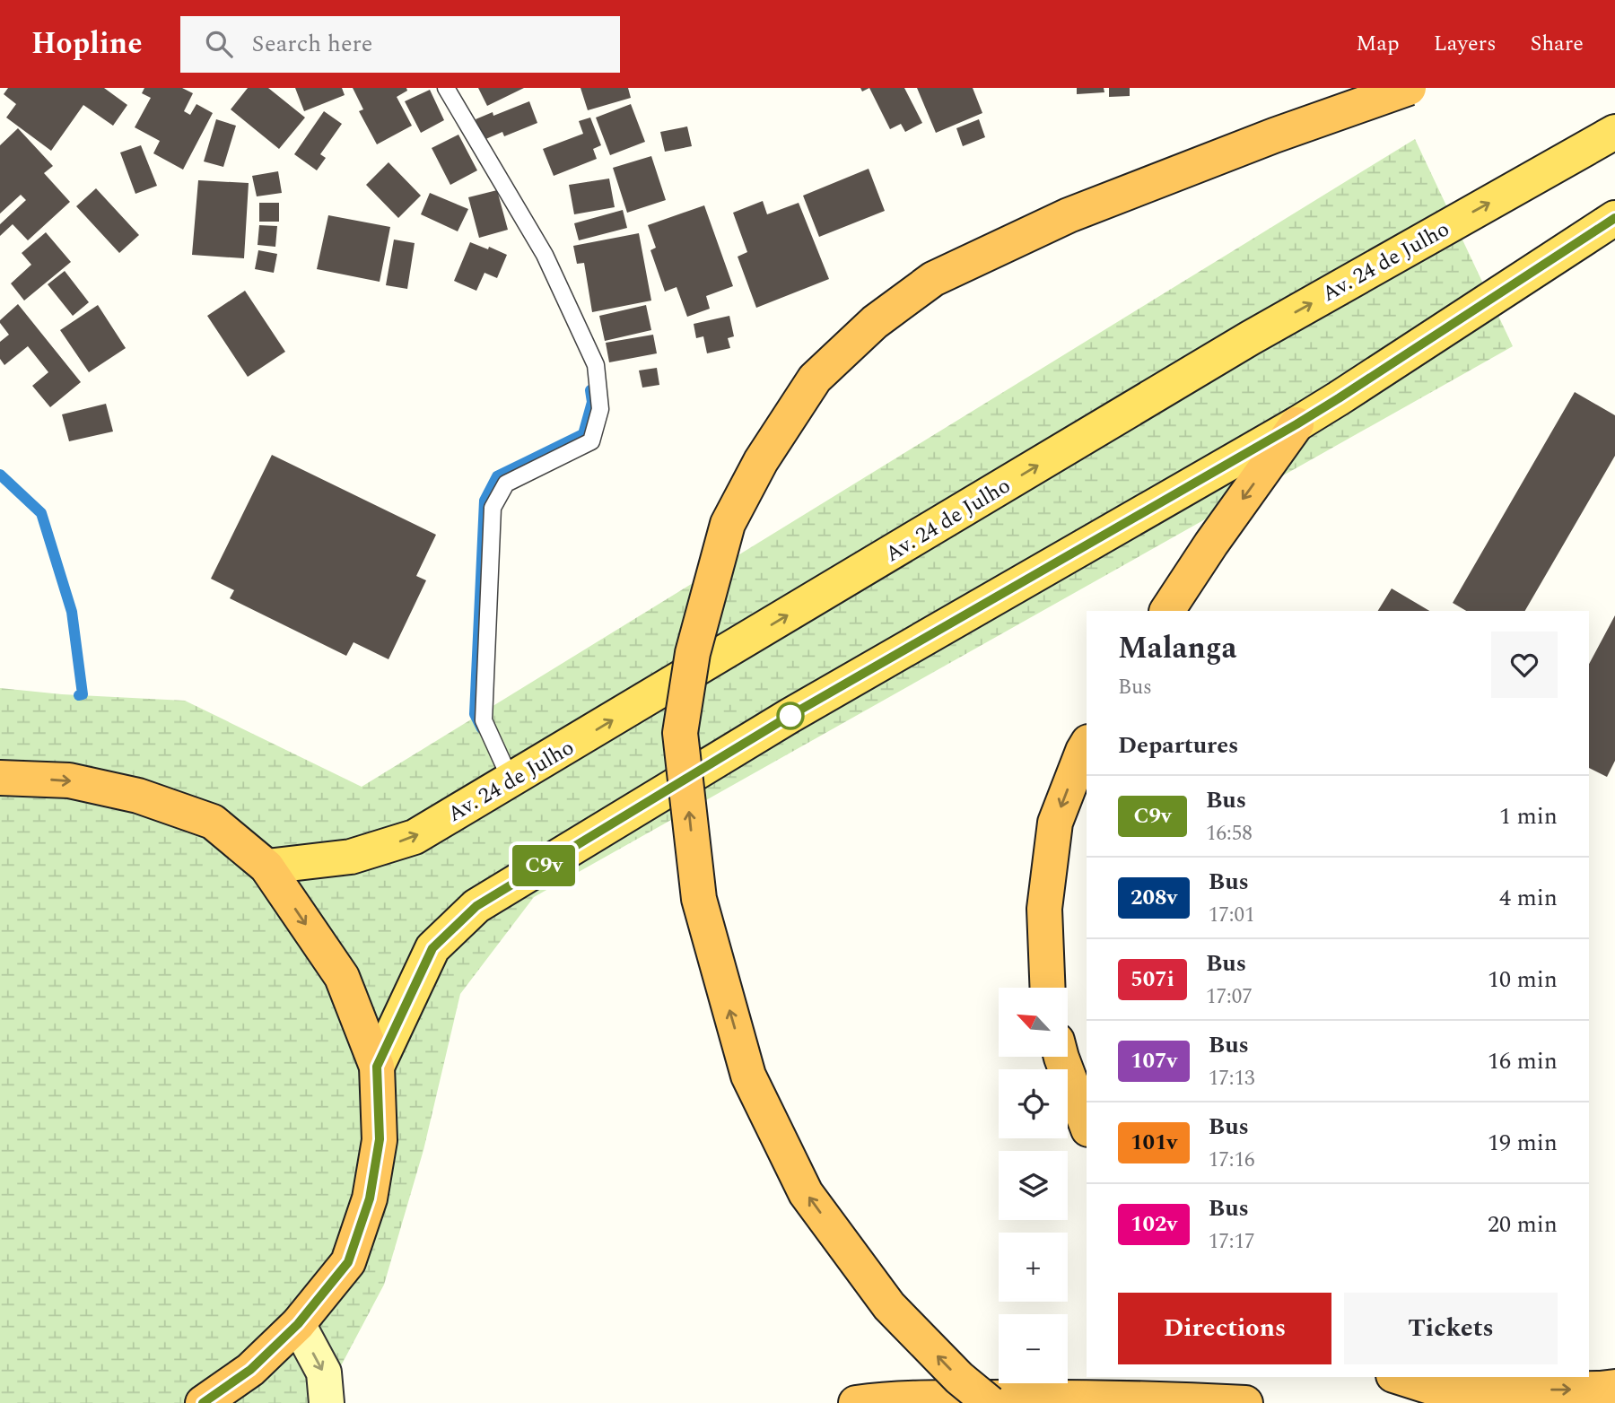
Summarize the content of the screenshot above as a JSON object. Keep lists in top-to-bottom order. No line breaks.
{"streets":{"main road":["Av. 24 de Julho"]},"lines":["bus line C9v"],"north":"top left","page":{"header":"Hopline","search":"Search here","nav":["Map","Layers","Share"],"on_map":"C9v","heading":[["Malanga","Bus"],"Departures"],"list":[{"mark":"C9v","name":"Bus","note":"16:58","value":"1 min"},{"mark":"208v","name":"Bus","note":"17:01","value":"4 min"},{"mark":"507i","name":"Bus","note":"17:07","value":"10 min"},{"mark":"107v","name":"Bus","note":"17:13","value":"16 min"},{"mark":"101v","name":"Bus","note":"17:16","value":"19 min"},{"mark":"102v","name":"Bus","note":"17:17","value":"20 min"}],"map_buttons":["+","−"],"buttons":["Directions","Tickets"]}}
